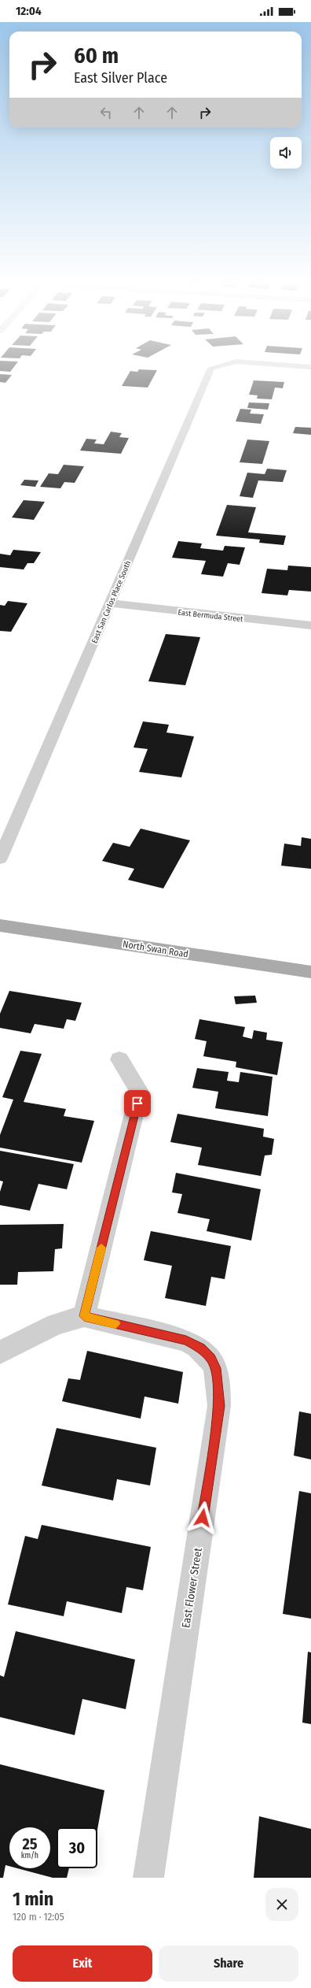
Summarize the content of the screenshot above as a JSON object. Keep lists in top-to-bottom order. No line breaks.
{"streets":{"main road":["North Swan Road"],"street":["East San Carlos Place South","East Bermuda Street","East Flower Street"]},"crossings":[["East San Carlos Place South","East Bermuda Street"]],"page":{"status":"12:04","turn":["60 m","East Silver Place"],"speed":"25 km/h","limit":"30","heading":["1 min","120 m · 12:05"],"buttons":["Exit","Share"]}}
